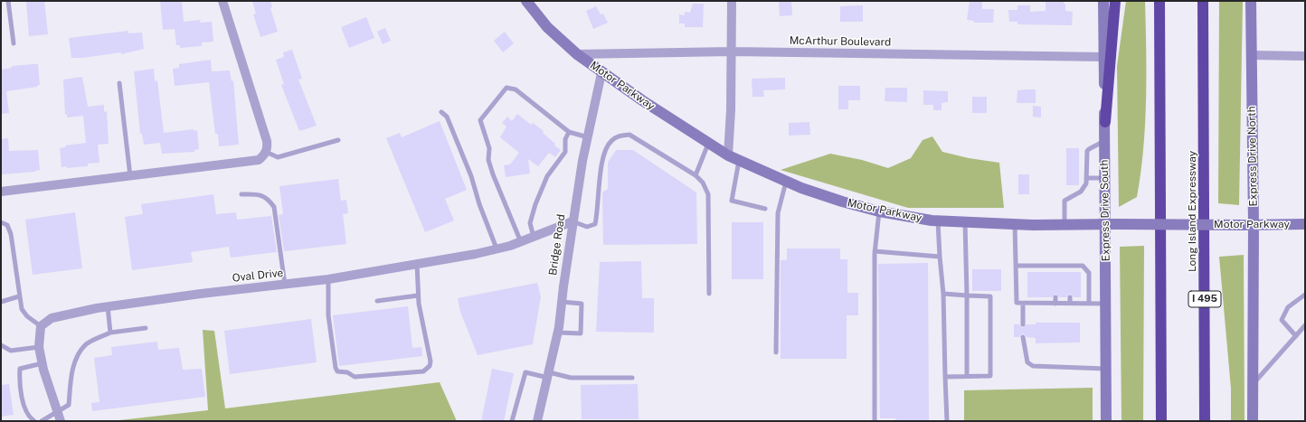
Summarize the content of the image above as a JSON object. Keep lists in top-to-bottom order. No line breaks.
{"streets":{"highway":["Long Island Expressway","I 495"],"main road":["Motor Parkway","Express Drive North","Express Drive South"],"street":["McArthur Boulevard","Bridge Road","Oval Drive"]},"crossings":[["McArthur Boulevard","Motor Parkway"],["McArthur Boulevard","Express Drive South"],["Motor Parkway","Express Drive North"],["Motor Parkway","Express Drive South"],["Motor Parkway","Bridge Road"],["Bridge Road","Oval Drive"]]}
